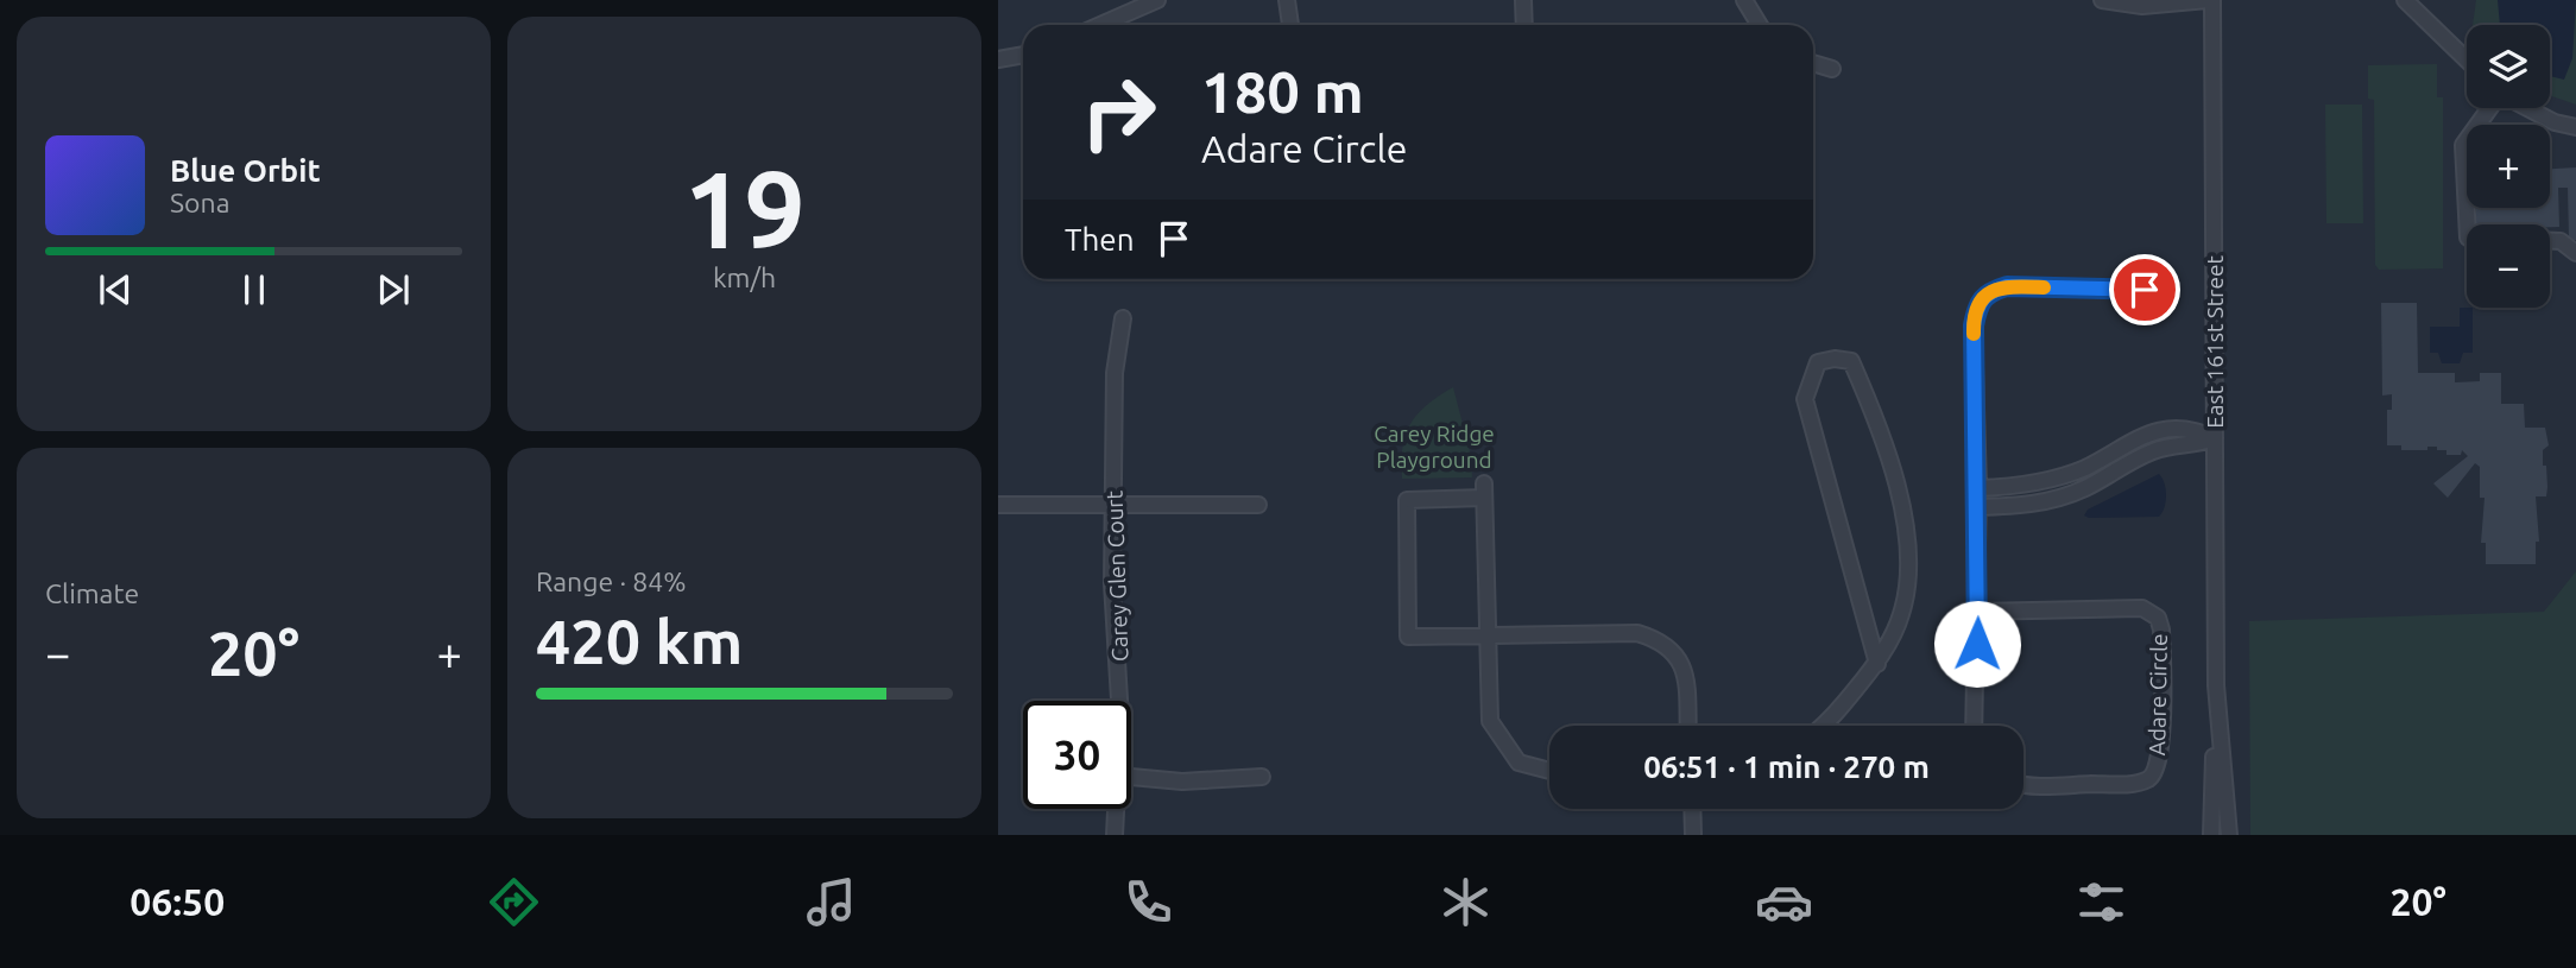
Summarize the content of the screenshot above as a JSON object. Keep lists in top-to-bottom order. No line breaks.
{"streets":{"street":["East 161st Street","Carey Glen Court","Adare Circle"]},"parks":["Carey Ridge Playground"],"page":{"tile":[["19","km/h"],"Climate",["Range · 84%","420 km"]],"map_buttons":["+","−"],"turn":["180 m","Adare Circle"],"song":["Blue Orbit","Sona"],"then":"Then","heat":["−","20°","+"],"limit":"30","trip":"06:51 · 1 min · 270 m","tabs":["06:50","20°"]}}
